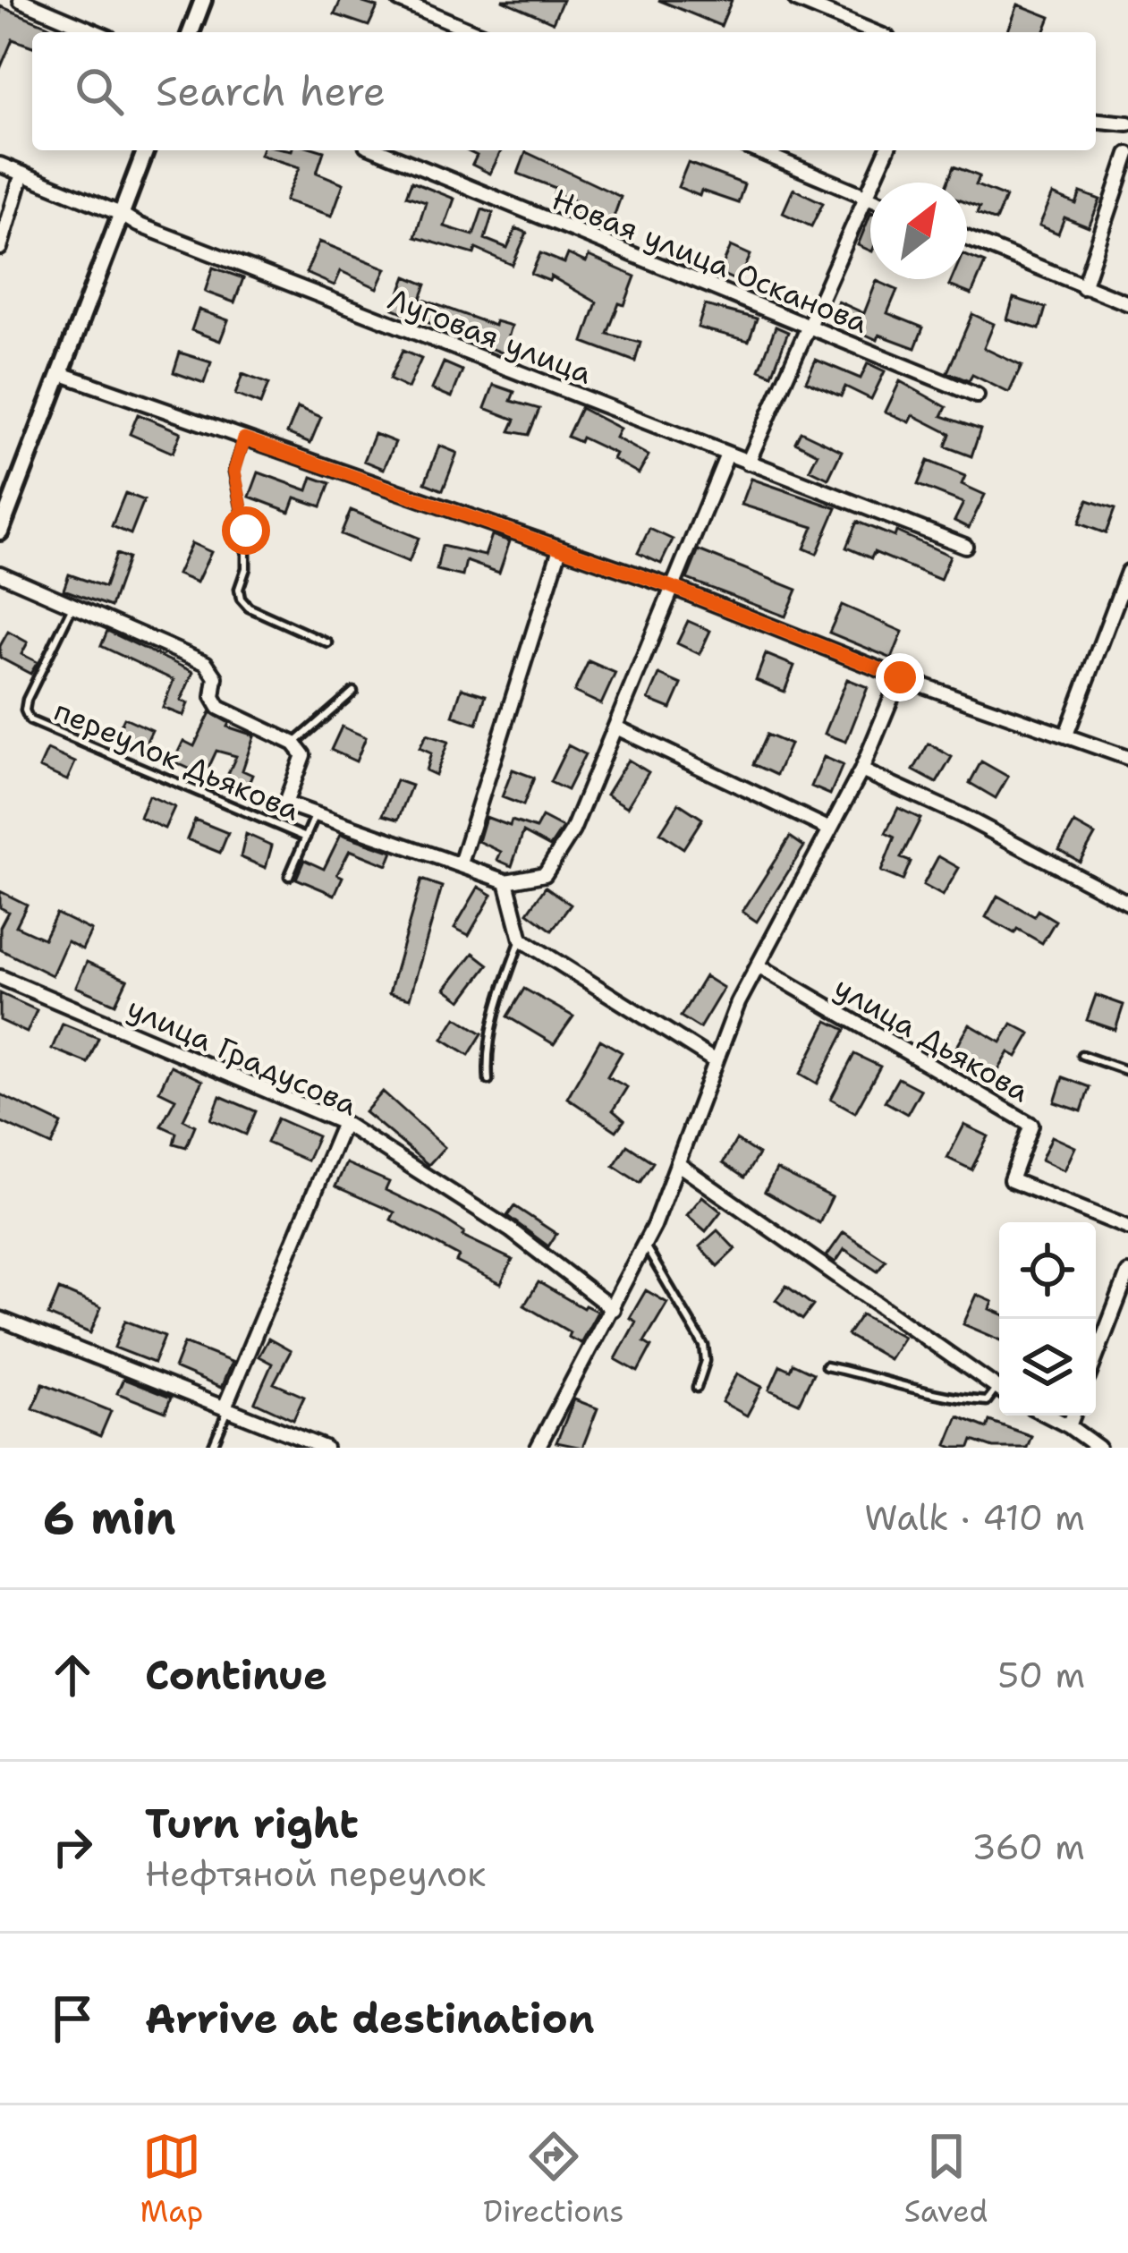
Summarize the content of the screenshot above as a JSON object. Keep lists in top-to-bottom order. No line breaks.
{"streets":{"street":["Новая улица Осканова","Луговая улица","улица Дьякова","улица Градусова"],"lane":["переулок Дьякова"]},"north":"top right","page":{"search":"Search here","heading":["6 min","Walk · 410 m"],"list":[["Continue","50 m"],["Turn right","Нефтяной переулок","360 m"],"Arrive at destination"],"nav":["Map","Directions","Saved"]}}
